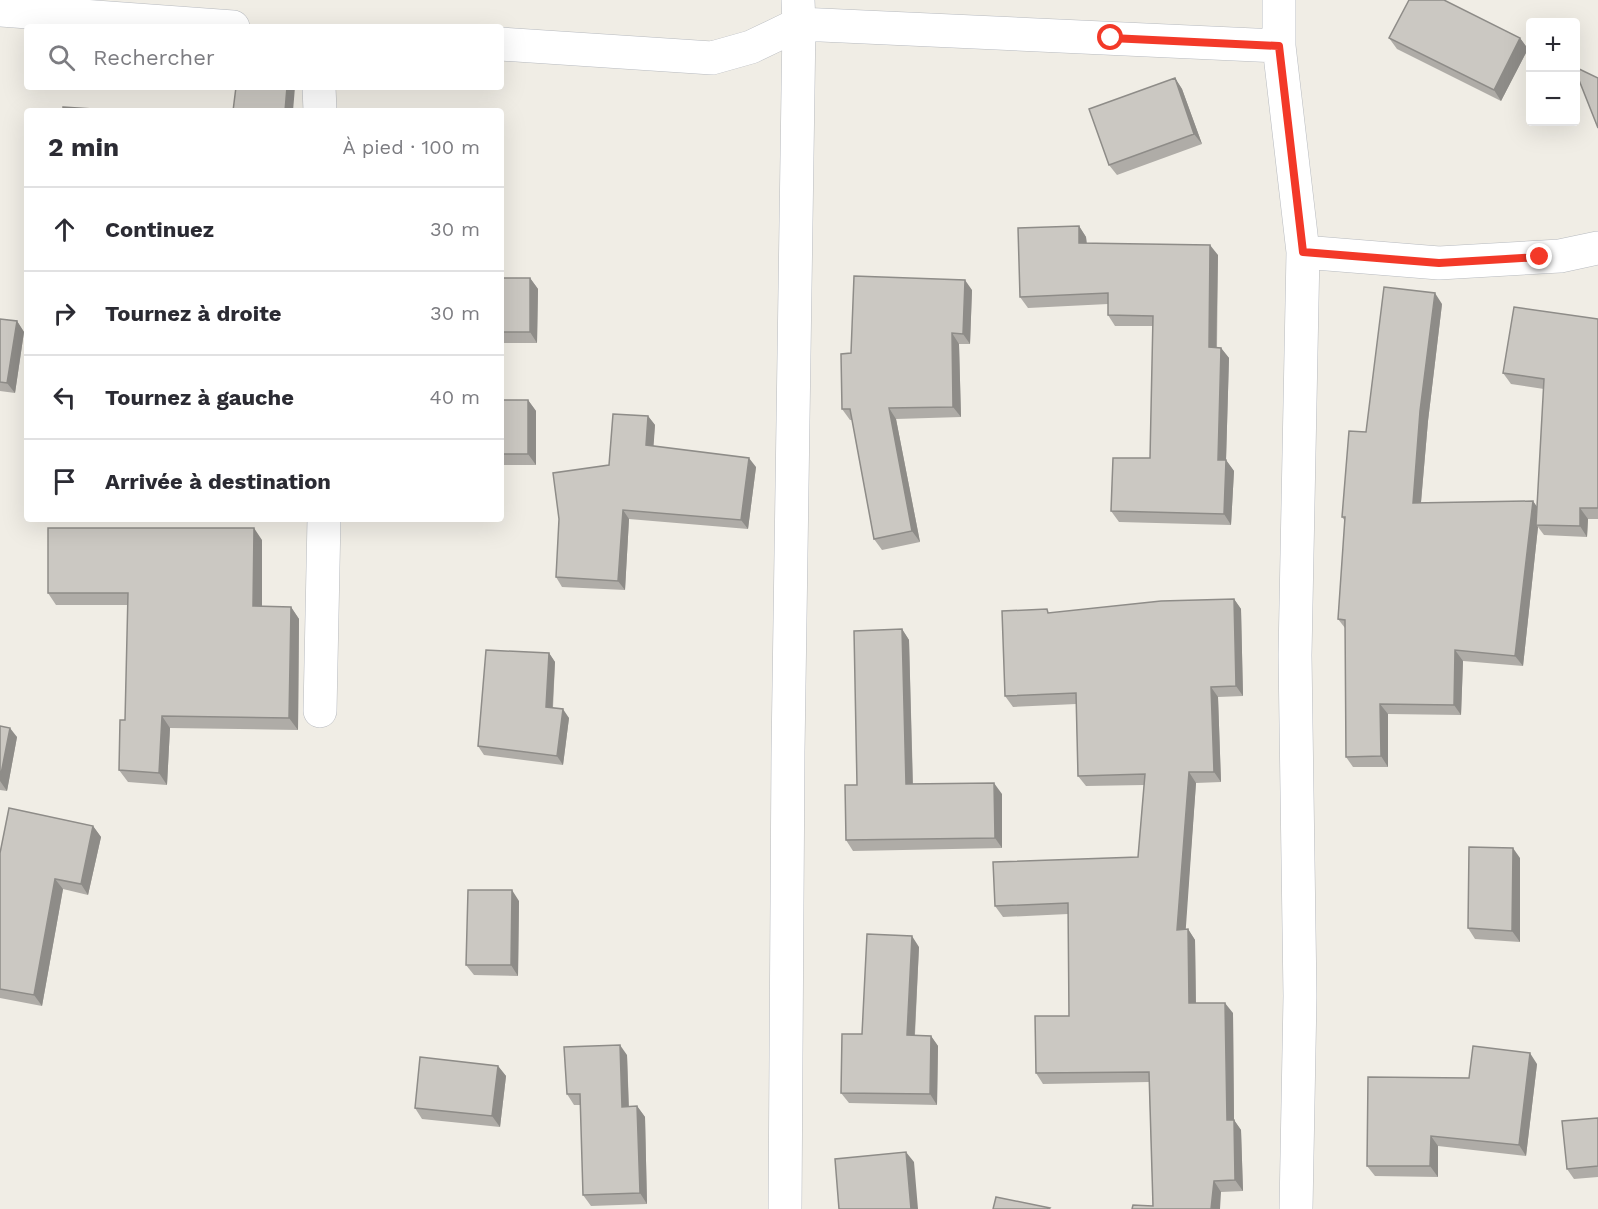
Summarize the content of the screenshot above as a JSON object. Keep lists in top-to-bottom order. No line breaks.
{"page":{"map_buttons":["+","−"],"search":"Rechercher","heading":["2 min","À pied · 100 m"],"list":[["Continuez","30 m"],["Tournez à droite","30 m"],["Tournez à gauche","40 m"],"Arrivée à destination"]}}
